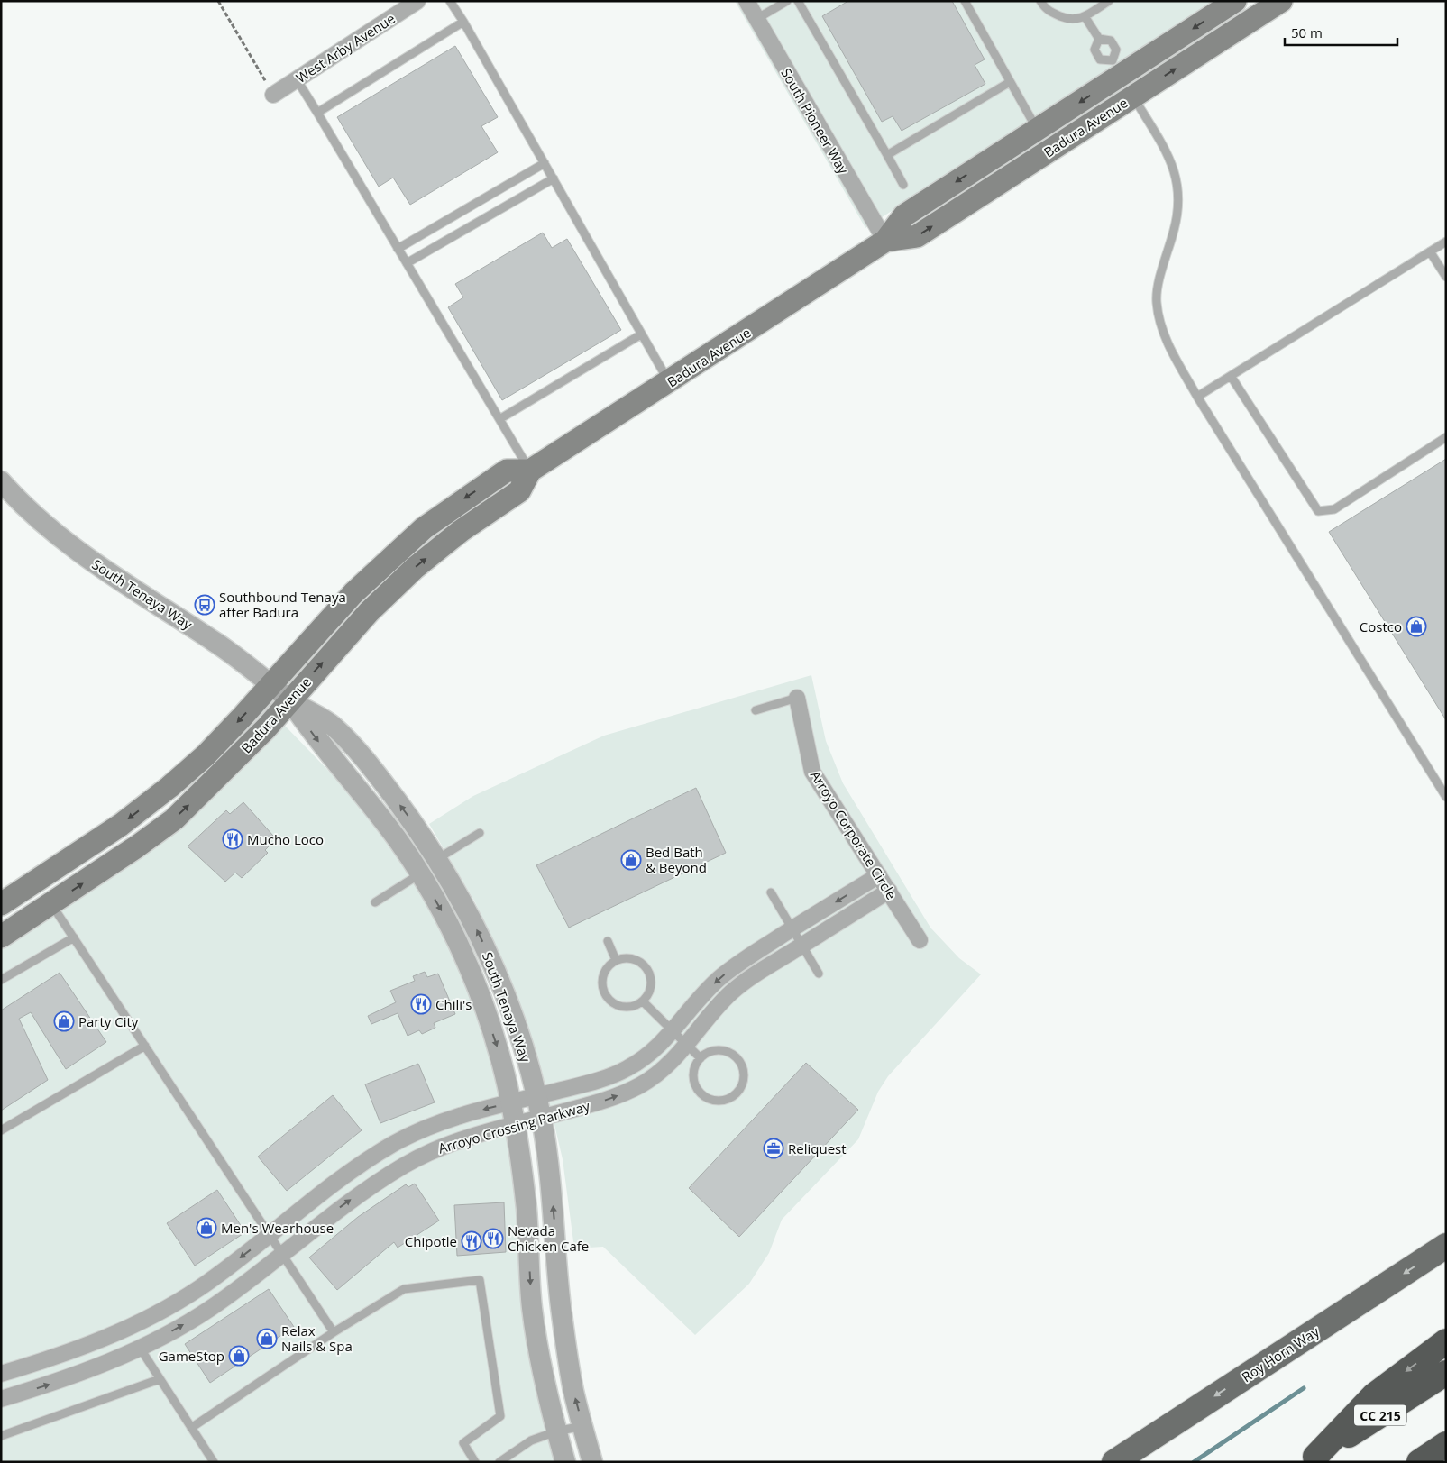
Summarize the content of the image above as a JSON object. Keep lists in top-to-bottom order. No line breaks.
{"streets":{"highway":["CC 215"],"main road":["Badura Avenue","Roy Horn Way"],"street":["West Arby Avenue","South Pioneer Way","South Tenaya Way","Arroyo Corporate Circle","Arroyo Crossing Parkway"]},"crossings":[["South Pioneer Way","Badura Avenue"],["Badura Avenue","South Tenaya Way"],["South Tenaya Way","Arroyo Crossing Parkway"],["Arroyo Corporate Circle","Arroyo Crossing Parkway"]],"one_way":["Roy Horn Way"],"places":{"bus stop":["Southbound Tenaya after Badura"],"shop":["Costco","Bed Bath & Beyond","Party City","Men's Wearhouse","Relax Nails & Spa","GameStop"],"restaurant":["Mucho Loco","Chili's","Nevada Chicken Cafe","Chipotle"],"office":["Reliquest"]},"scale_bar":"50 m"}
